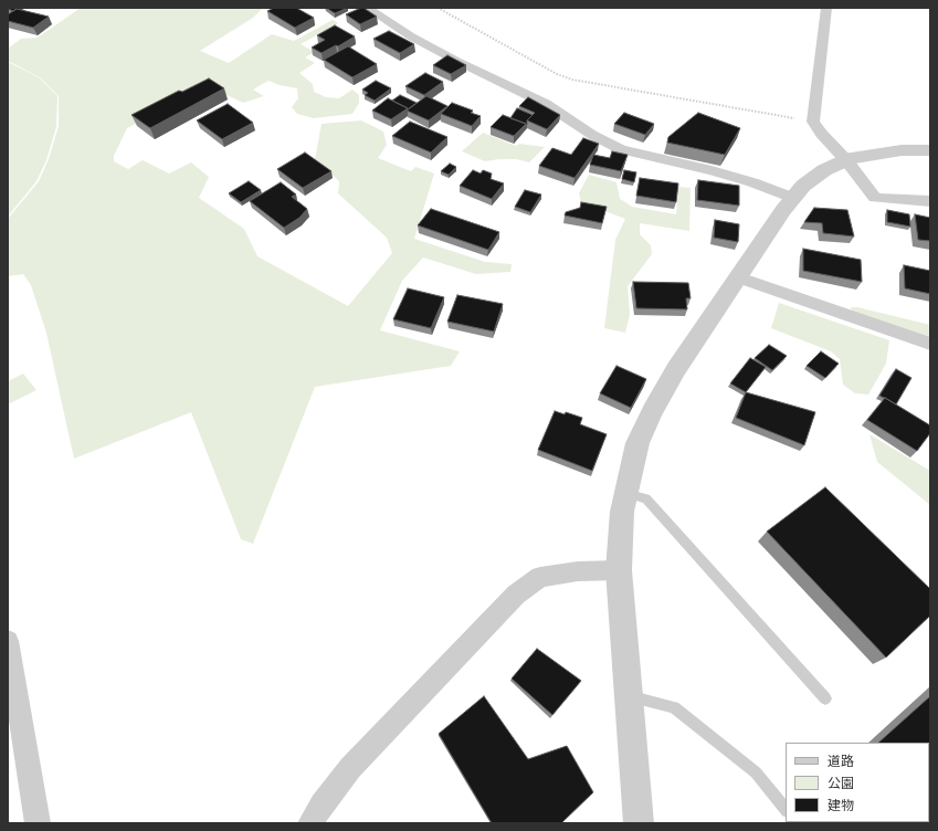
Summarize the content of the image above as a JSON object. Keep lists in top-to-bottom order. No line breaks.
{"legend":["道路","公園","建物"]}
